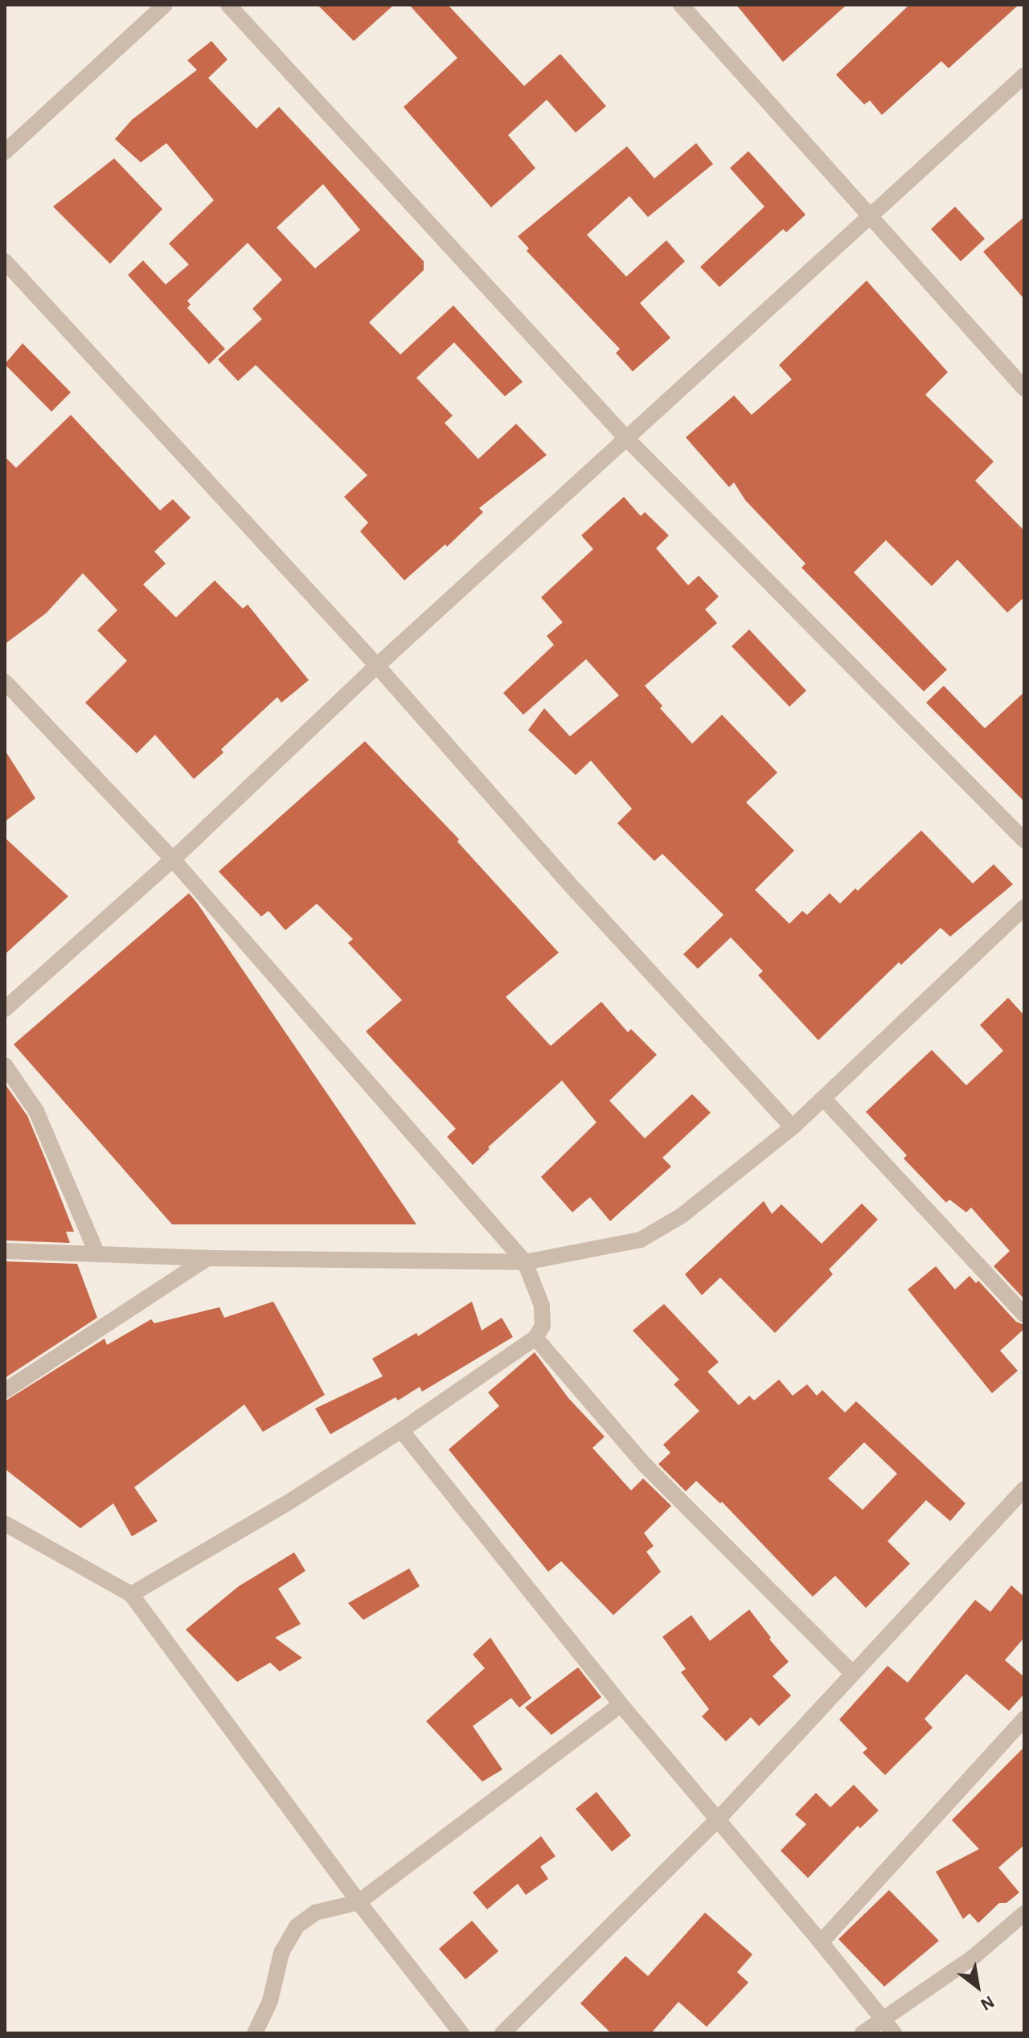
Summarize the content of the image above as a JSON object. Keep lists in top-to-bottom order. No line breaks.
{"north":"bottom right"}
